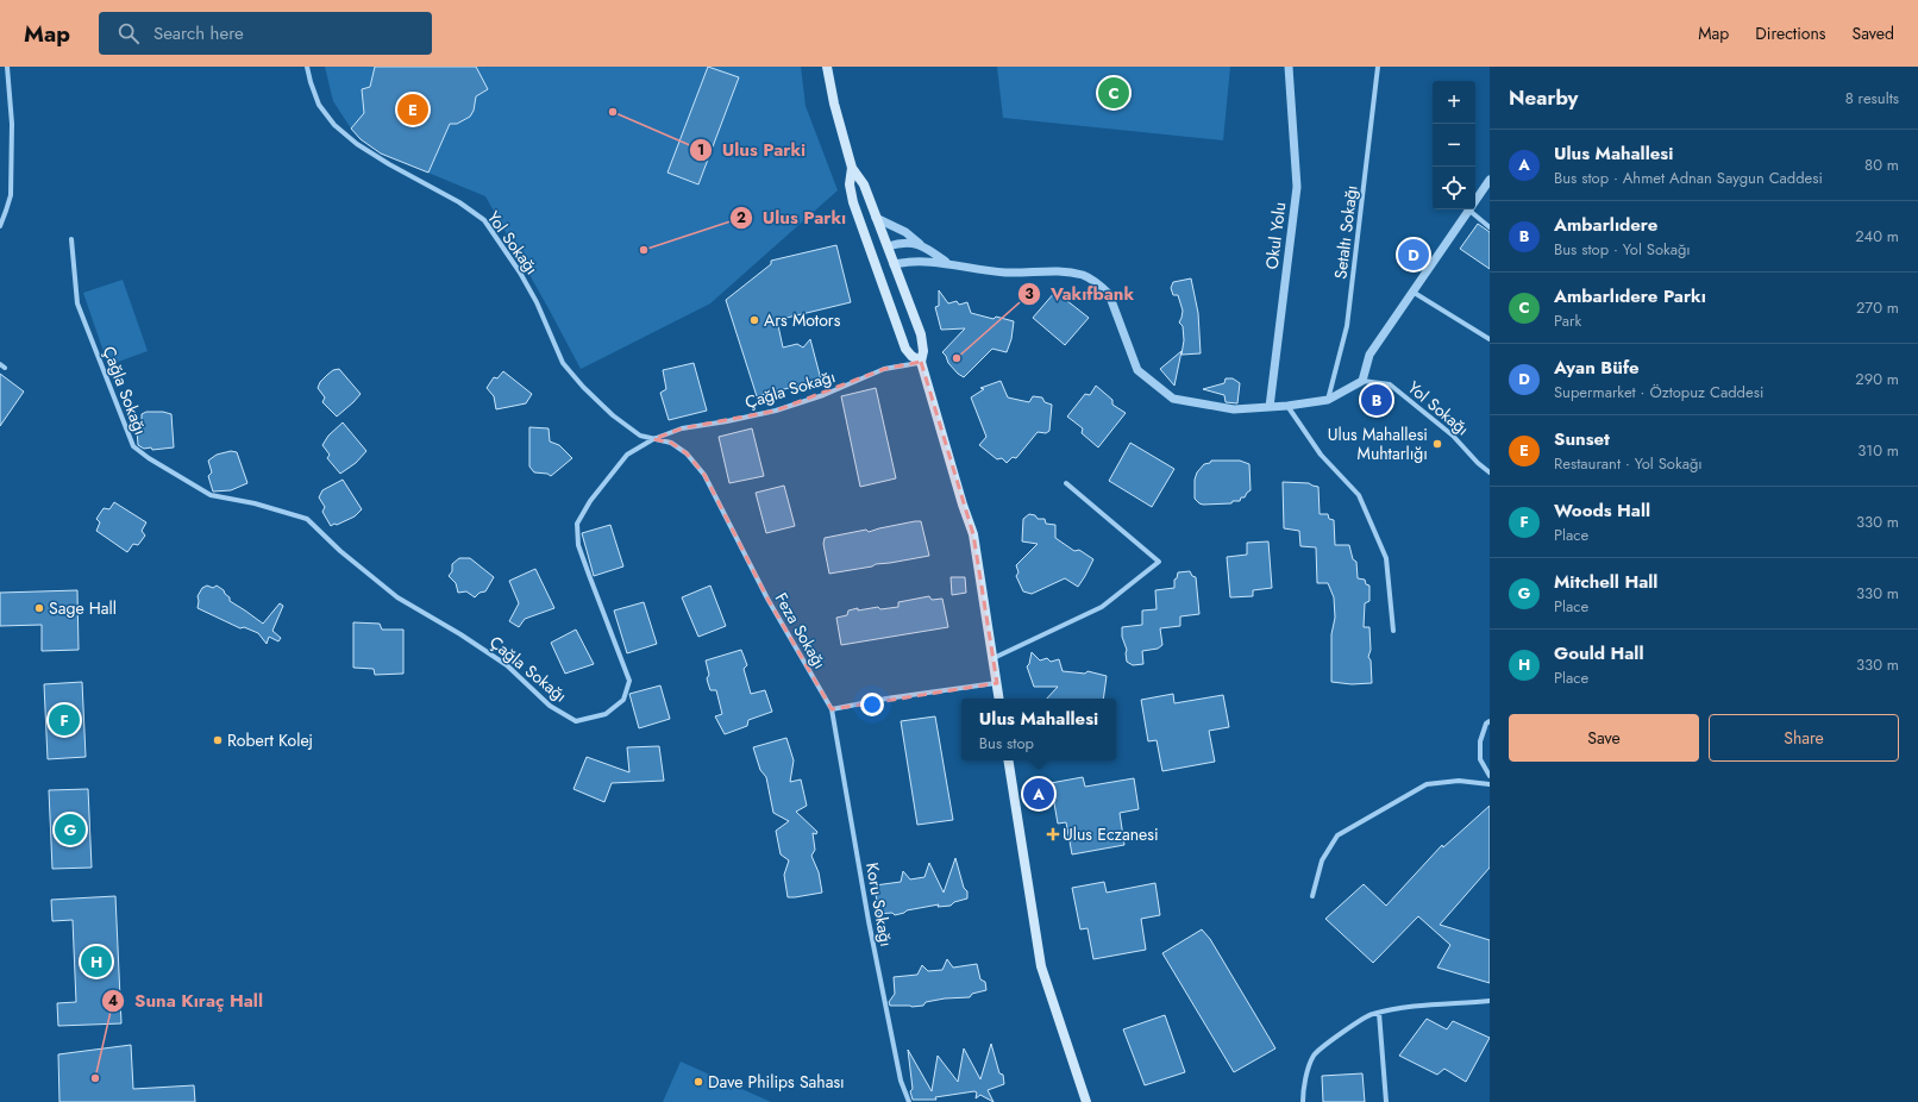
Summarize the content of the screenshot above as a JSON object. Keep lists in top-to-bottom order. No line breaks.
{"streets":{"street":["Setaltı Sokağı","Okul Yolu","Yol Sokağı","Çağla Sokağı","Feza Sokağı","Koru Sokağı"]},"crossings":[["Yol Sokağı","Çağla Sokağı"],["Yol Sokağı","Feza Sokağı"],["Çağla Sokağı","Feza Sokağı"],["Feza Sokağı","Koru Sokağı"]],"places":{"other":["Ulus Parki","Ulus Parkı","Ars Motors","Vakıfbank","Ulus Mahallesi Muhtarlığı","Sage Hall","Robert Kolej","Suna Kıraç Hall","Dave Philips Sahası"],"health":["Ulus Eczanesi"]},"page":{"header":"Map","search":"Search here","nav":["Map","Directions","Saved"],"heading":["Nearby","8 results"],"pins":["C","E","D","B","F","A","G","H"],"map_buttons":["+","−"],"list":[{"mark":"A","name":"Ulus Mahallesi","note":"Bus stop · Ahmet Adnan Saygun Caddesi","value":"80 m"},{"mark":"B","name":"Ambarlıdere","note":"Bus stop · Yol Sokağı","value":"240 m"},{"mark":"C","name":"Ambarlıdere Parkı","note":"Park","value":"270 m"},{"mark":"D","name":"Ayan Büfe","note":"Supermarket · Öztopuz Caddesi","value":"290 m"},{"mark":"E","name":"Sunset","note":"Restaurant · Yol Sokağı","value":"310 m"},{"mark":"F","name":"Woods Hall","note":"Place","value":"330 m"},{"mark":"G","name":"Mitchell Hall","note":"Place","value":"330 m"},{"mark":"H","name":"Gould Hall","note":"Place","value":"330 m"}],"popup":["Ulus Mahallesi","Bus stop"],"buttons":["Save","Share"]}}
